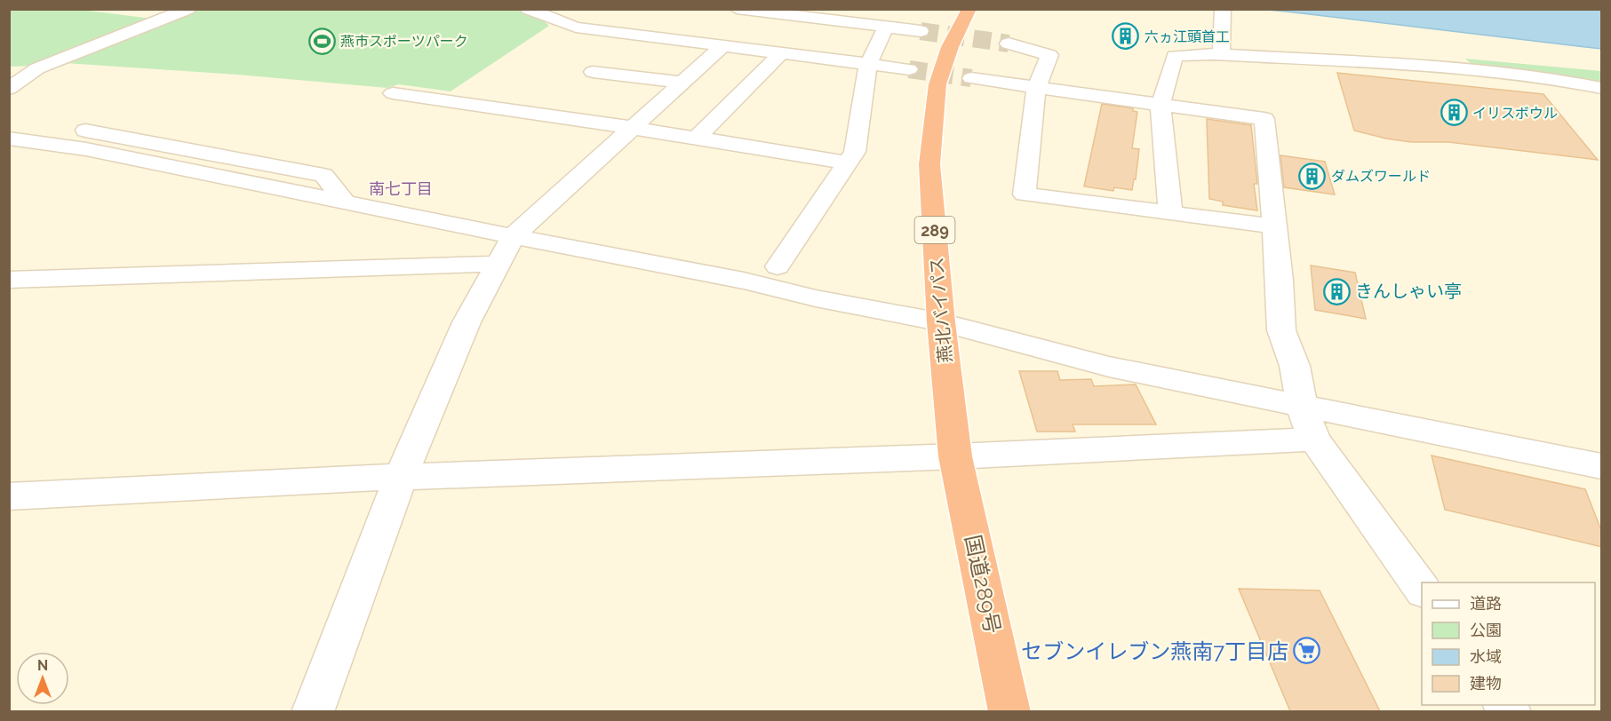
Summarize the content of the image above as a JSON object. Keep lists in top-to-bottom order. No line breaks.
{"streets":{"highway":["289","燕北バイパス","国道289号"]},"crossings":[["燕北バイパス","国道289号"]],"districts":["南七丁目"],"places":{"building":["六ヵ江頭首工","イリスボウル","ダムズワールド","きんしゃい亭"],"sports":["燕市スポーツパーク"],"supermarket":["セブンイレブン燕南7丁目店"]},"legend":["道路","公園","水域","建物"],"north":"top"}
